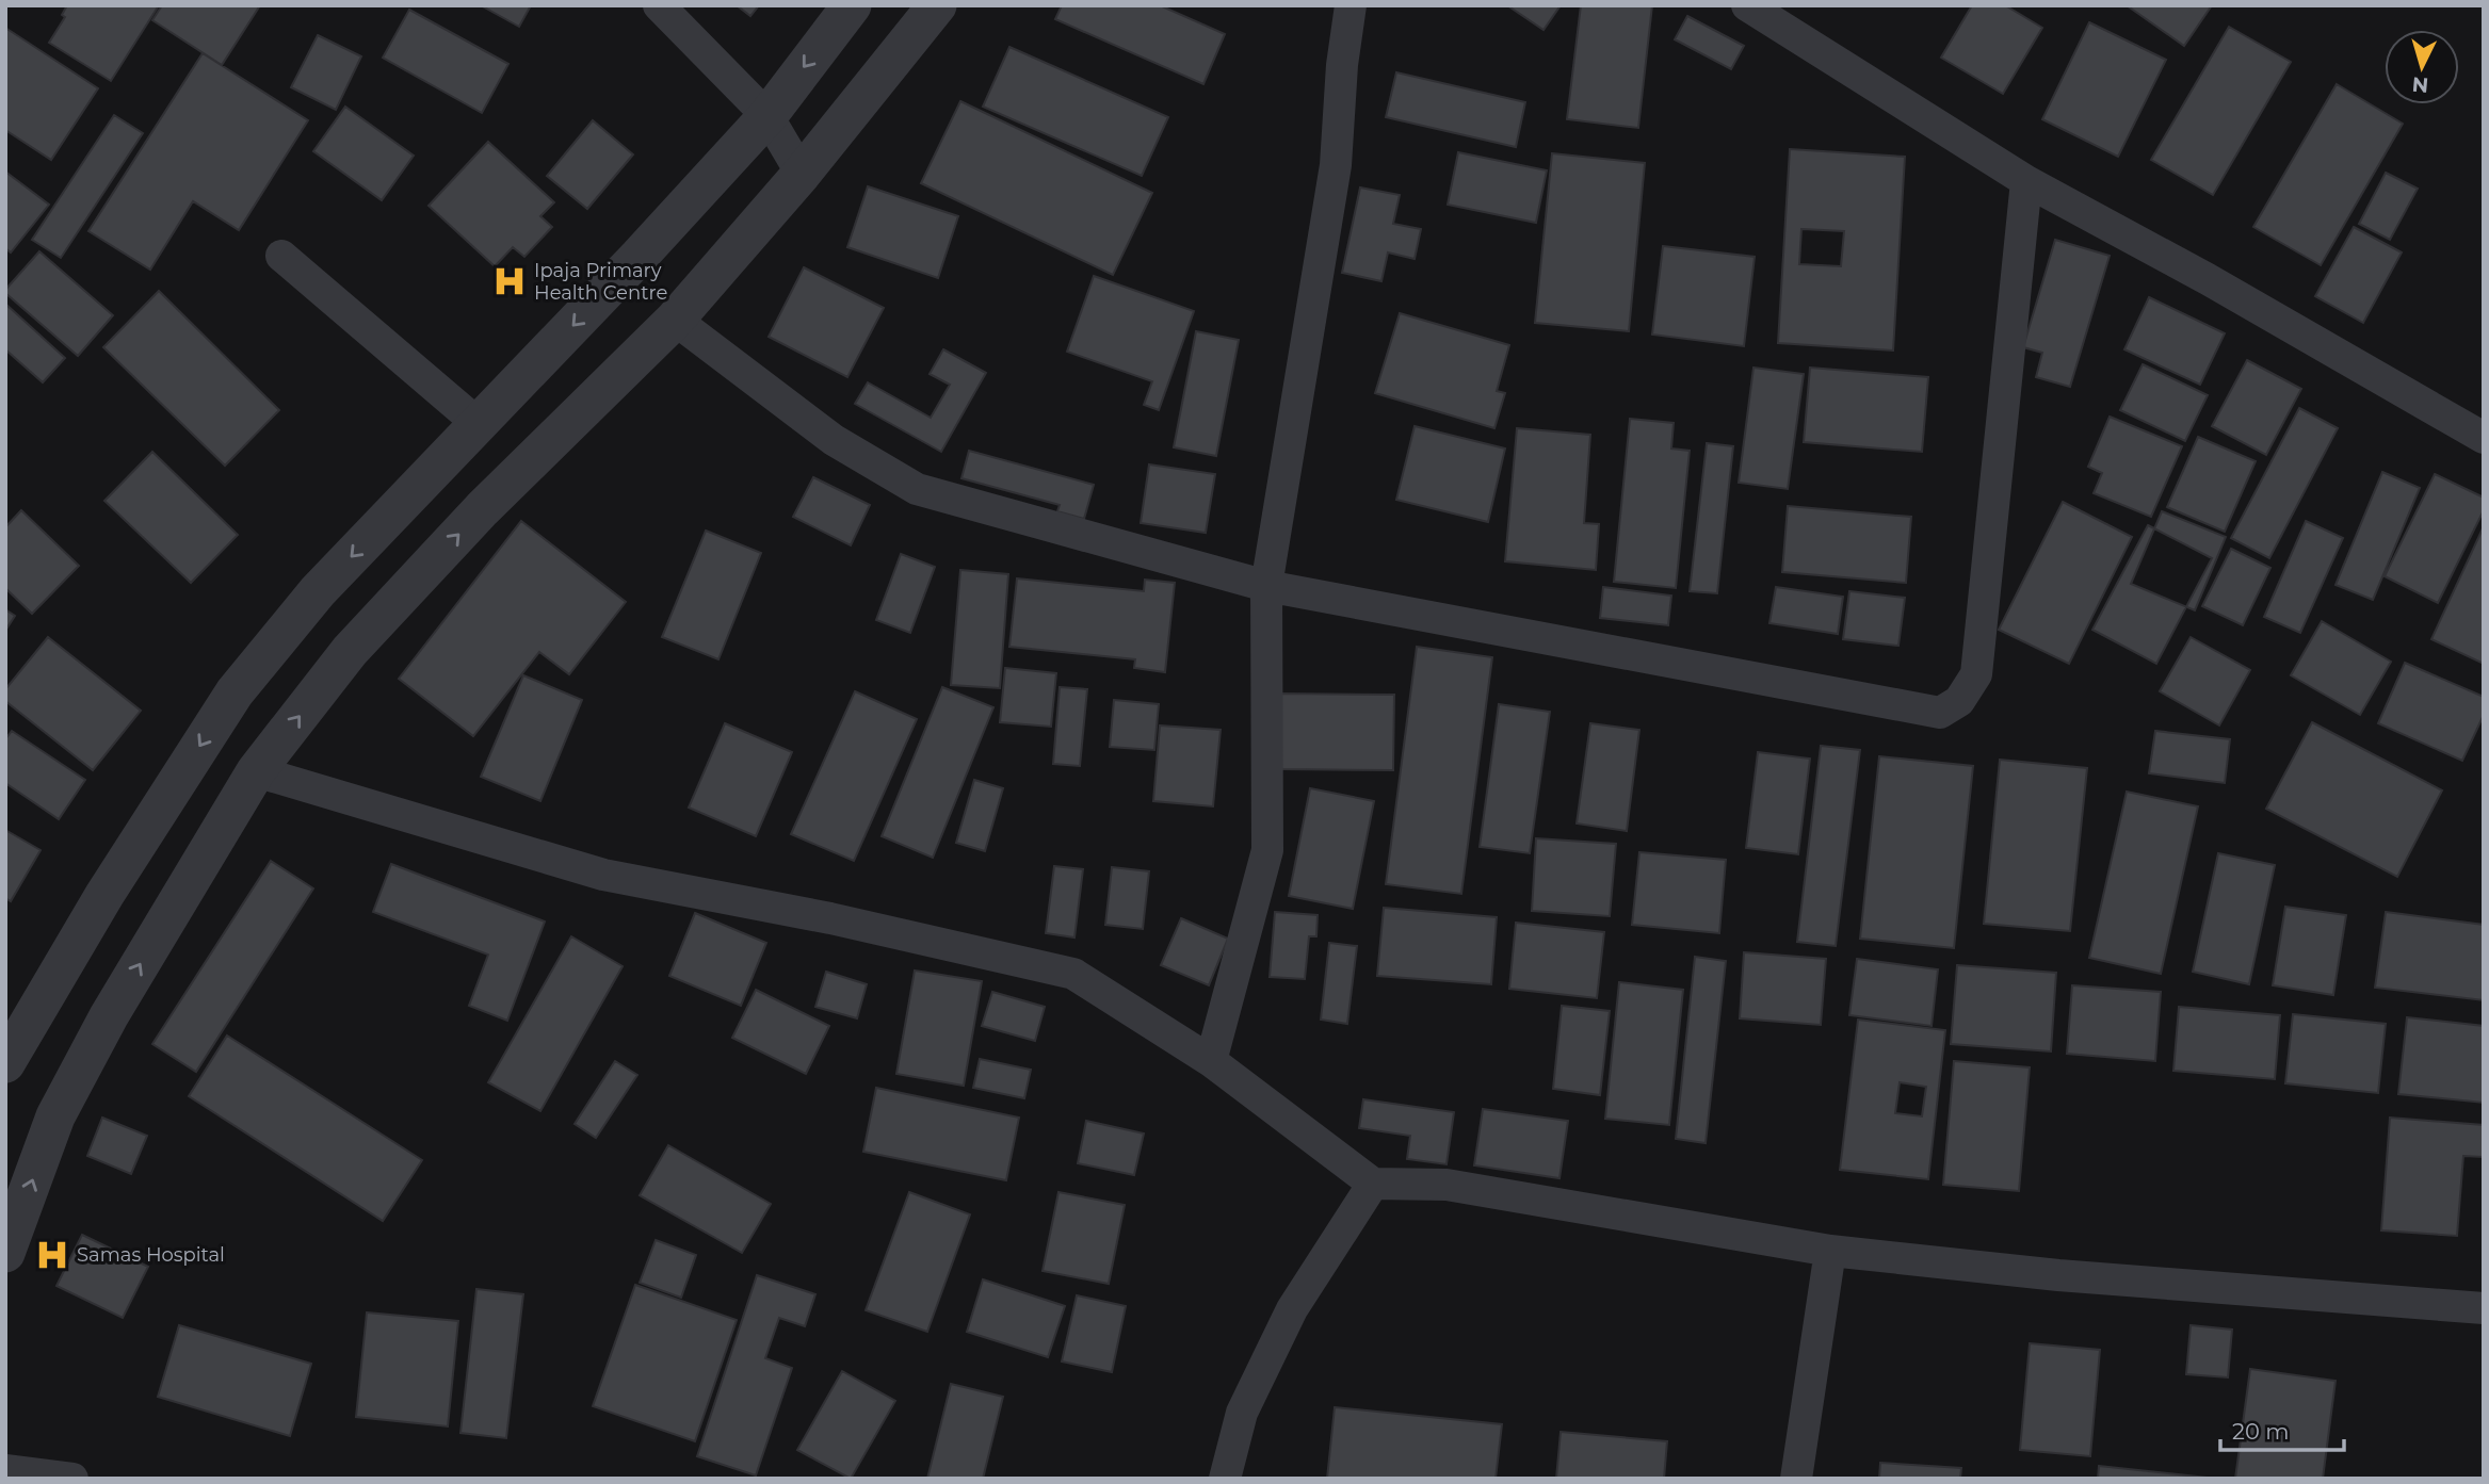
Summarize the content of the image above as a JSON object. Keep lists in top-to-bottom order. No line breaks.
{"places":{"hospital":["Ipaja Primary Health Centre","Samas Hospital"]},"scale_bar":"20 m","north":"bottom"}
